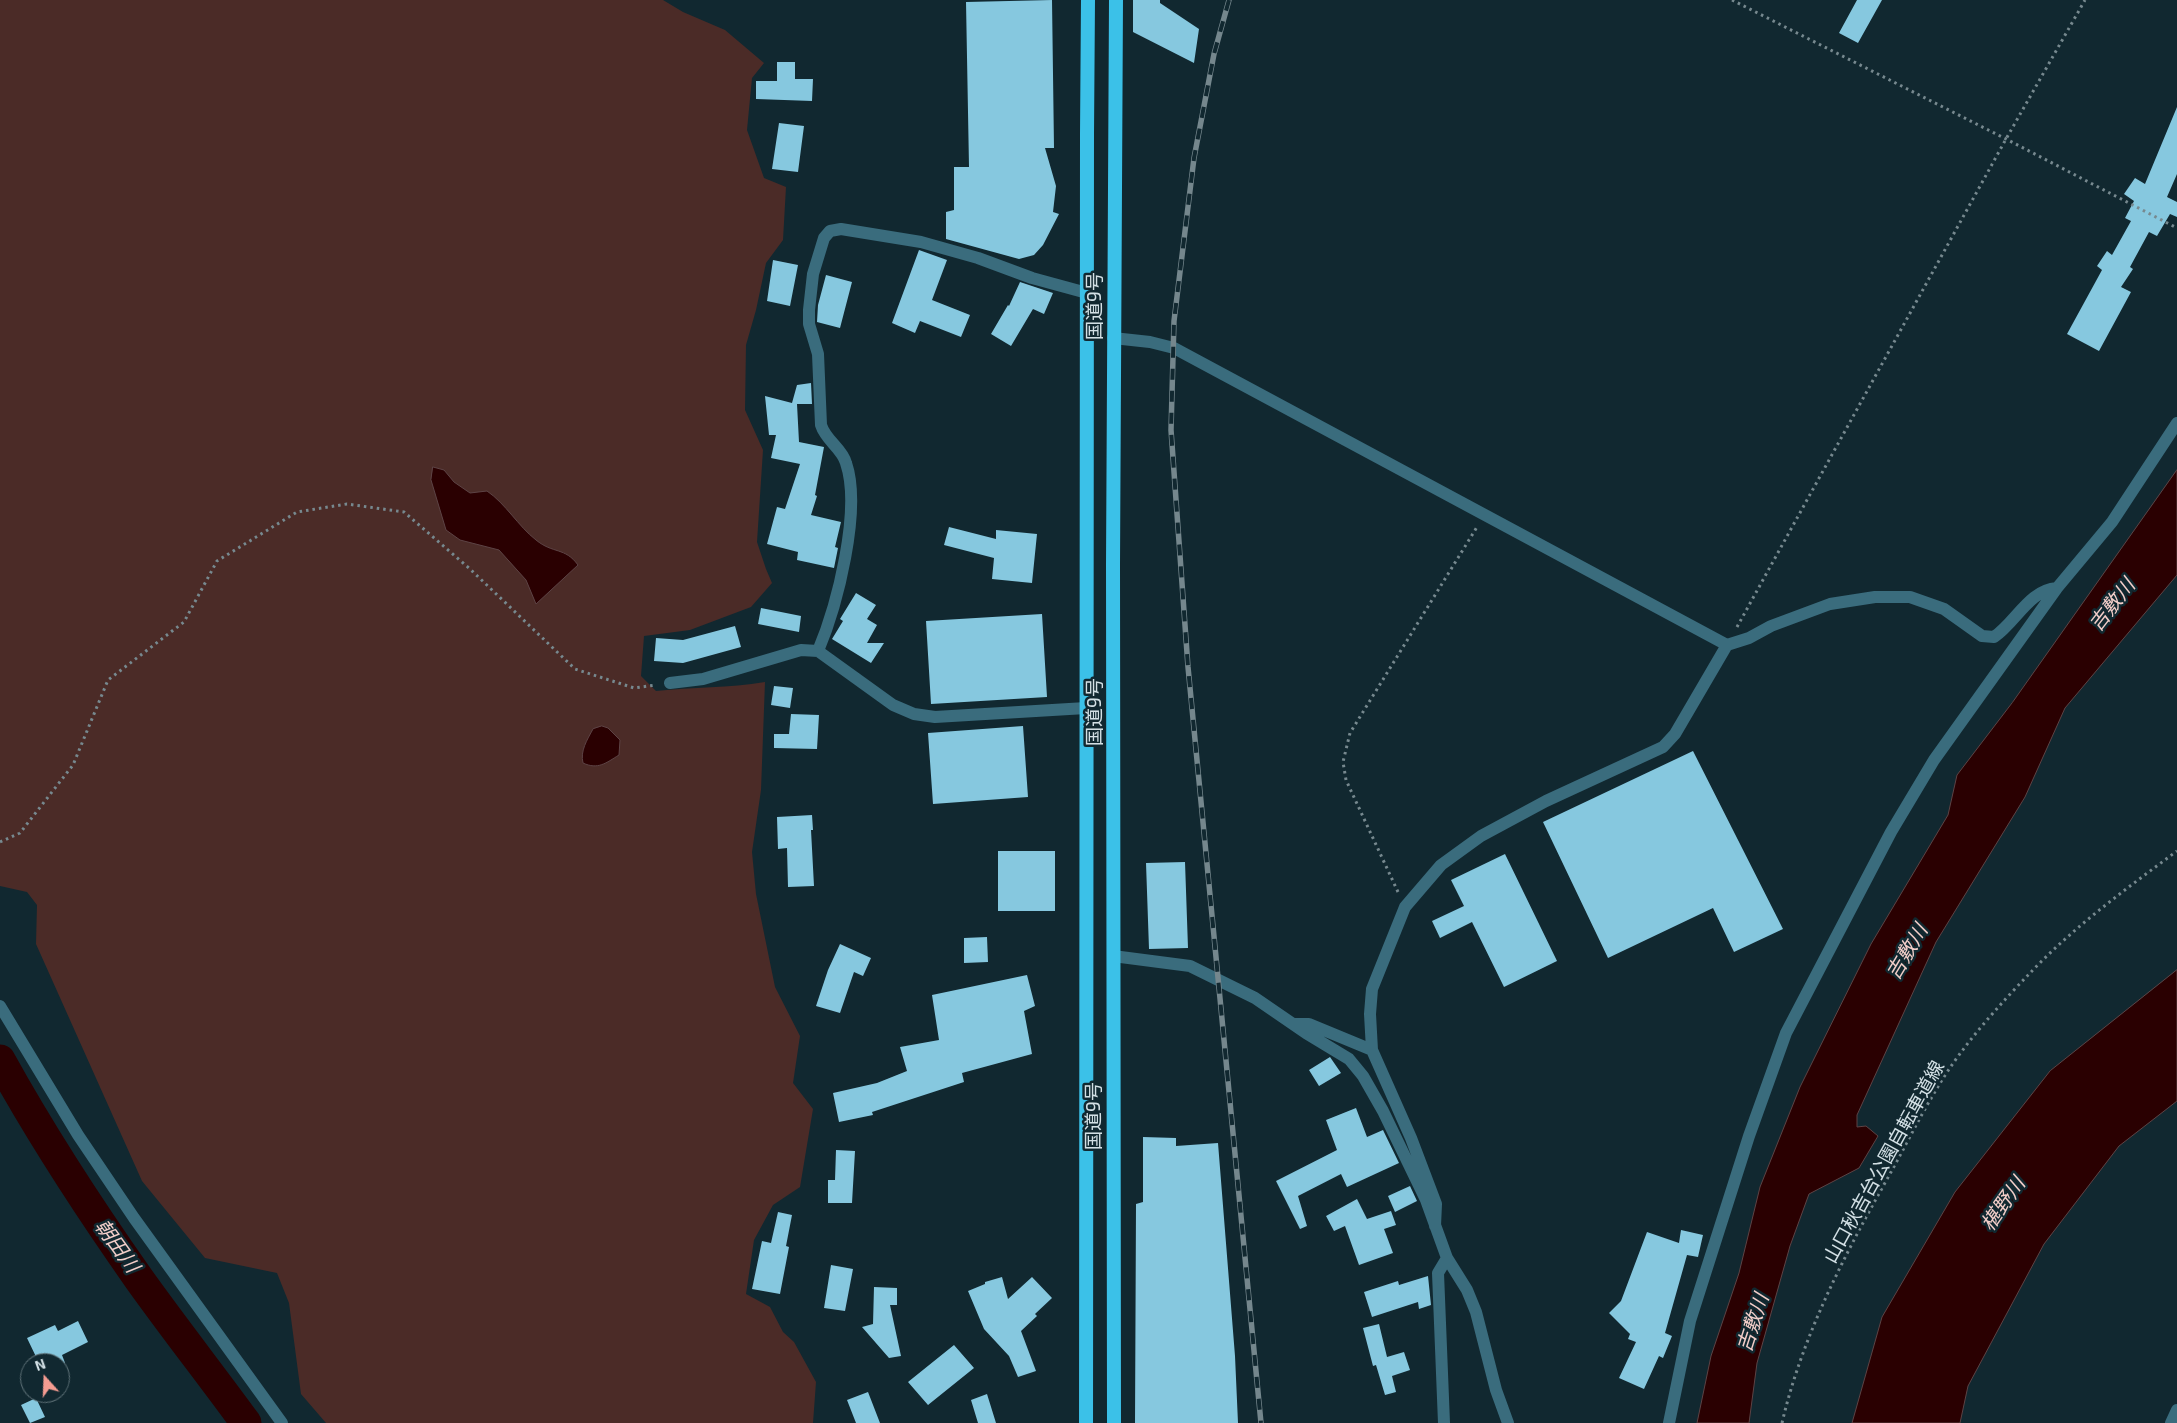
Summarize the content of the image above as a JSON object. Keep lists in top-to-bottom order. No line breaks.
{"streets":{"highway":["国道9号"],"path":["山口秋吉台公園自転車道線"]},"water":["吉敷川","椹野川","朝田川"],"north":"top"}
